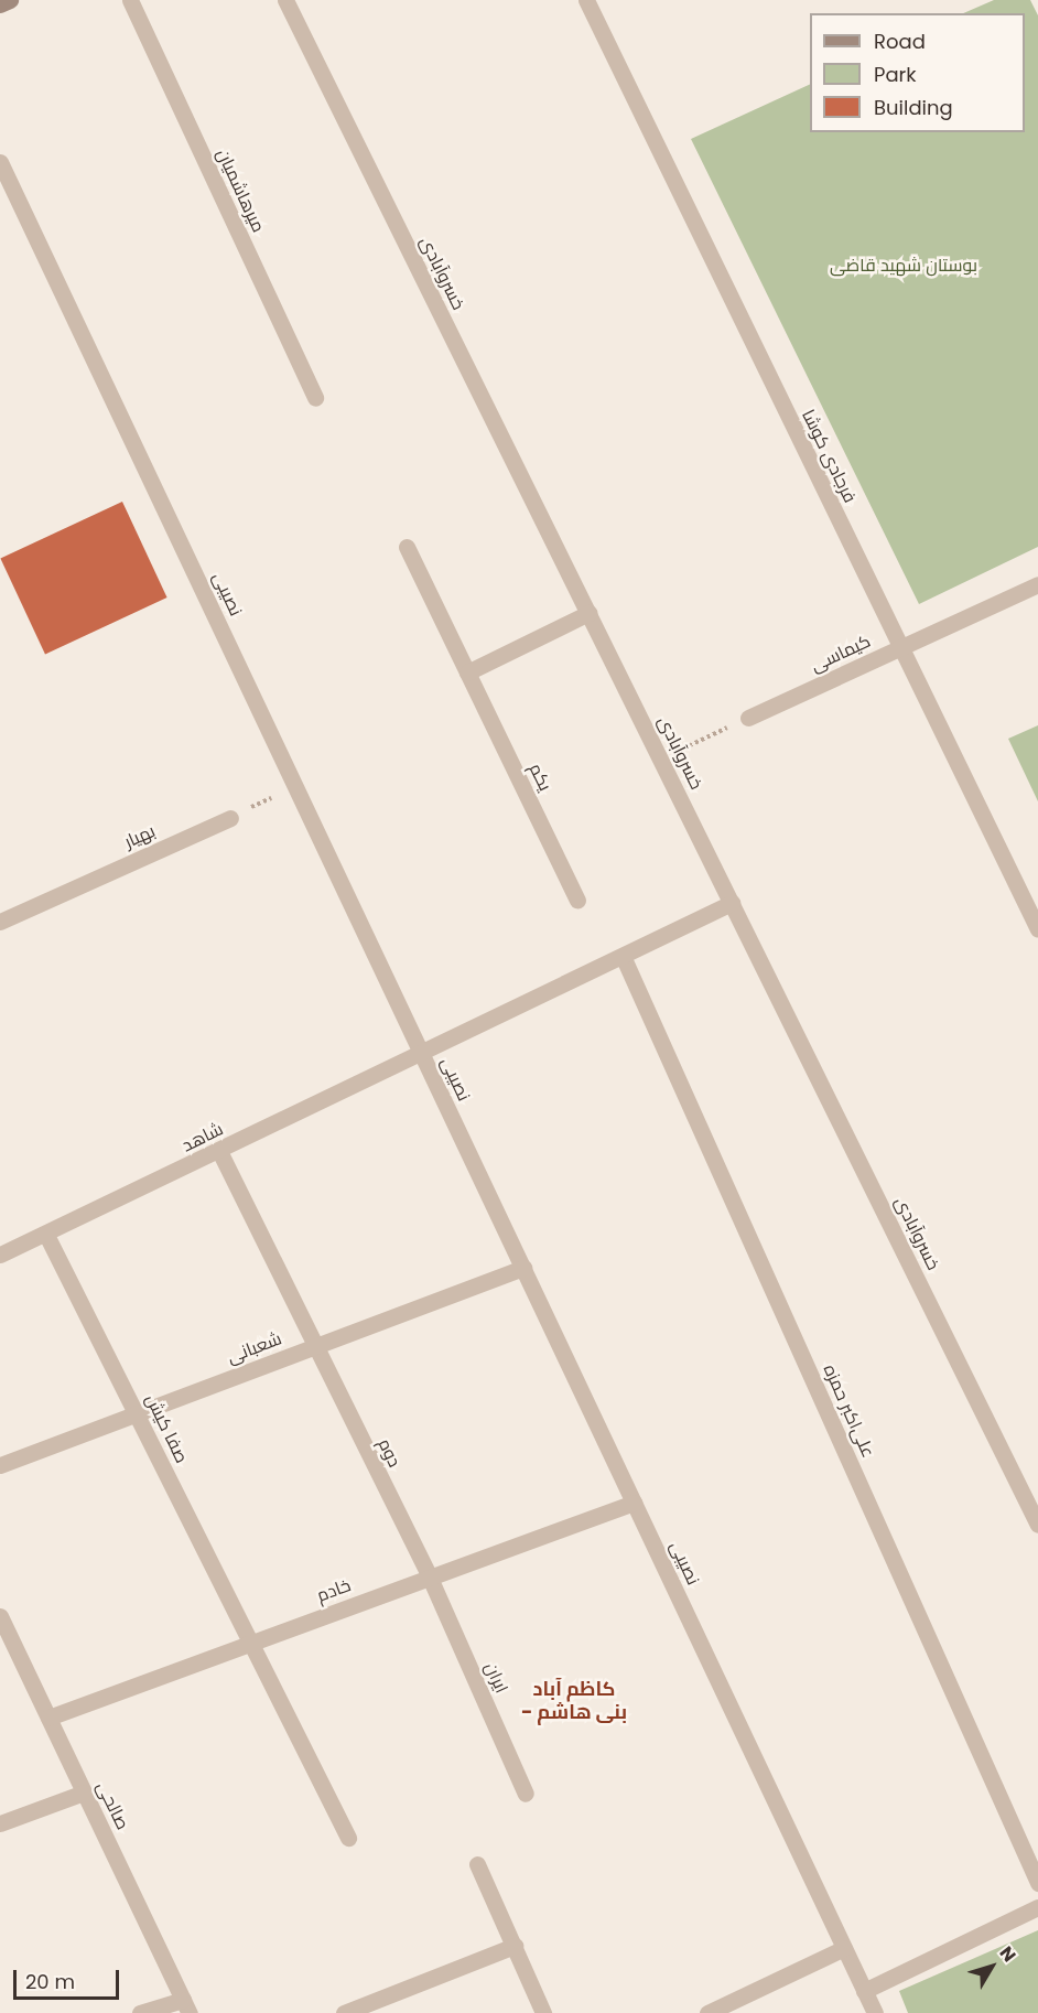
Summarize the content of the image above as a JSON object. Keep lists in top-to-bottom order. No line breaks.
{"streets":{"street":["میرهاشمیان","خسروآبادی","فرجادی کوشا","نصیبی","کیماسی","یکم","بهیار","شاهد","شعبانی","علی‌اکبر حمزه","صفا کیش","دوم","خادم","ایران","صالحی"]},"crossings":[["خسروآبادی","شاهد"],["فرجادی کوشا","کیماسی"],["نصیبی","شاهد"],["نصیبی","شعبانی"],["نصیبی","خادم"],["شاهد","علی‌اکبر حمزه"],["شاهد","صفا کیش"],["شاهد","دوم"],["شعبانی","صفا کیش"],["شعبانی","دوم"],["صفا کیش","خادم"],["دوم","خادم"],["دوم","ایران"],["خادم","ایران"],["خادم","صالحی"]],"districts":["کاظم آباد - بنی هاشم"],"parks":["بوستان شهید قاضی"],"legend":["Road","Park","Building"],"scale_bar":"20 m","north":"top right"}
